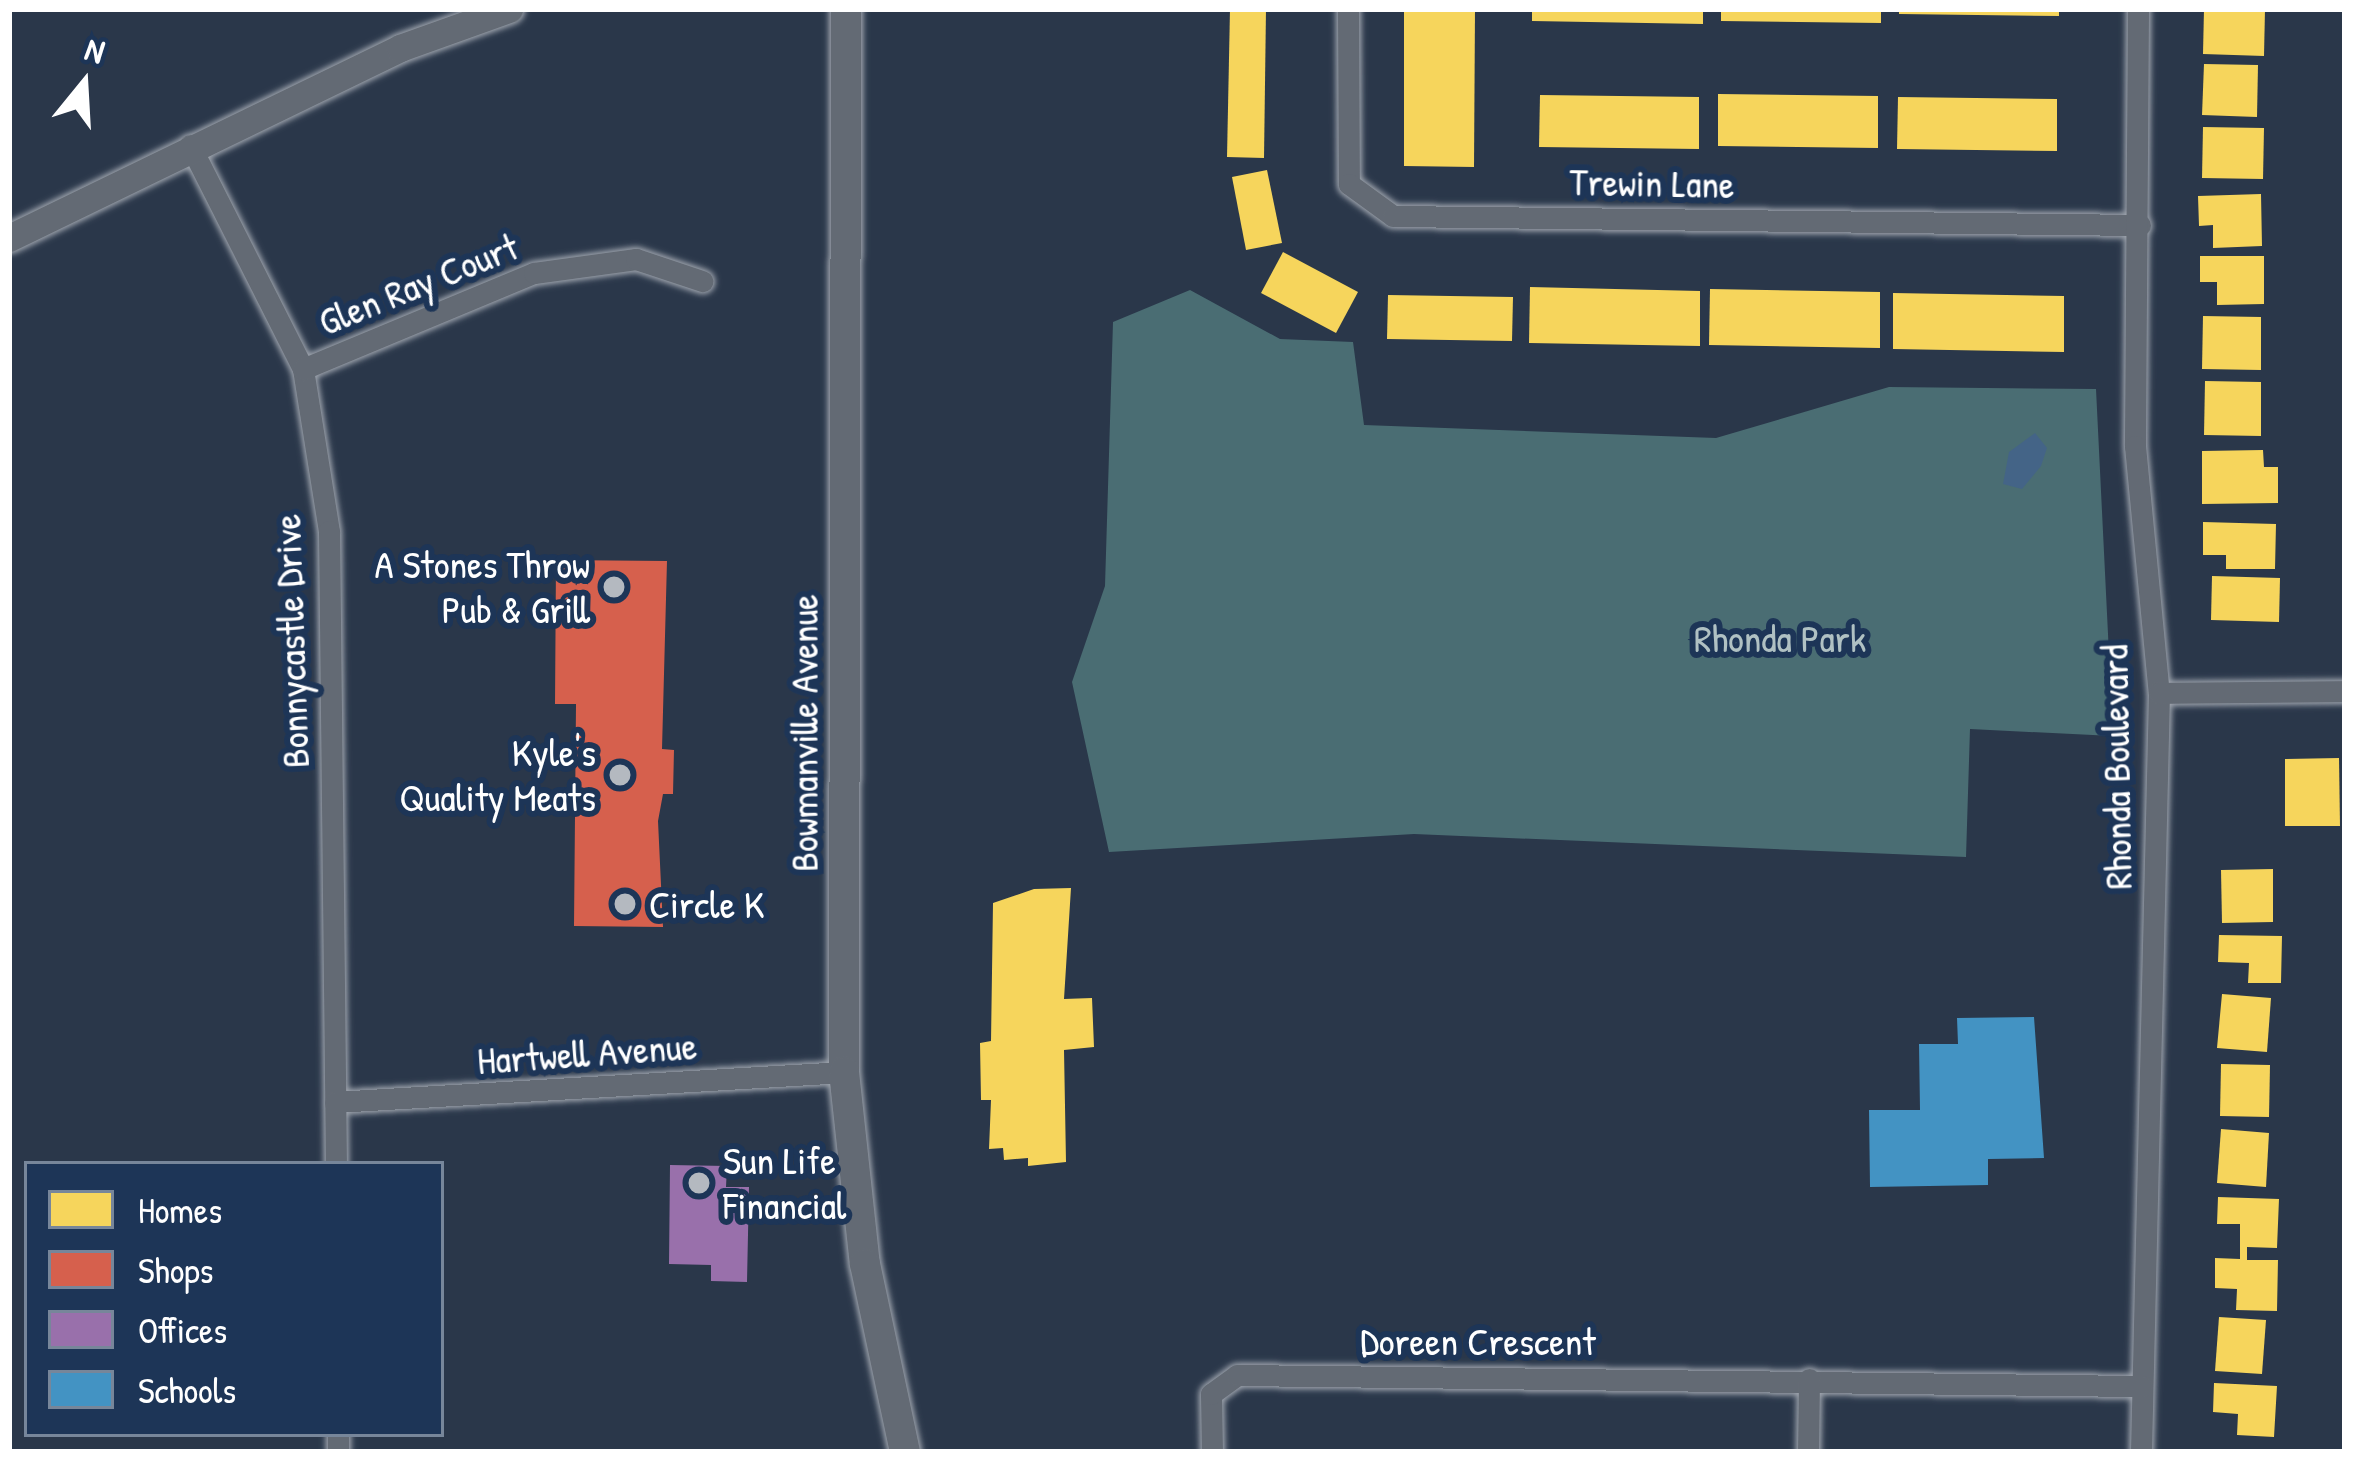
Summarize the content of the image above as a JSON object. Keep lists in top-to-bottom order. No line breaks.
{"streets":{"main road":["Bowmanville Avenue"],"street":["Trewin Lane","Glen Ray Court","Bonnycastle Drive","Rhonda Boulevard","Hartwell Avenue","Doreen Crescent"]},"crossings":[["Trewin Lane","Rhonda Boulevard"],["Glen Ray Court","Bonnycastle Drive"],["Bonnycastle Drive","Hartwell Avenue"],["Bowmanville Avenue","Hartwell Avenue"],["Rhonda Boulevard","Doreen Crescent"]],"parks":["Rhonda Park"],"places":["A Stones Throw Pub & Grill","Kyle's Quality Meats","Circle K","Sun Life Financial"],"legend":["Homes","Shops","Offices","Schools"],"north":"top"}
